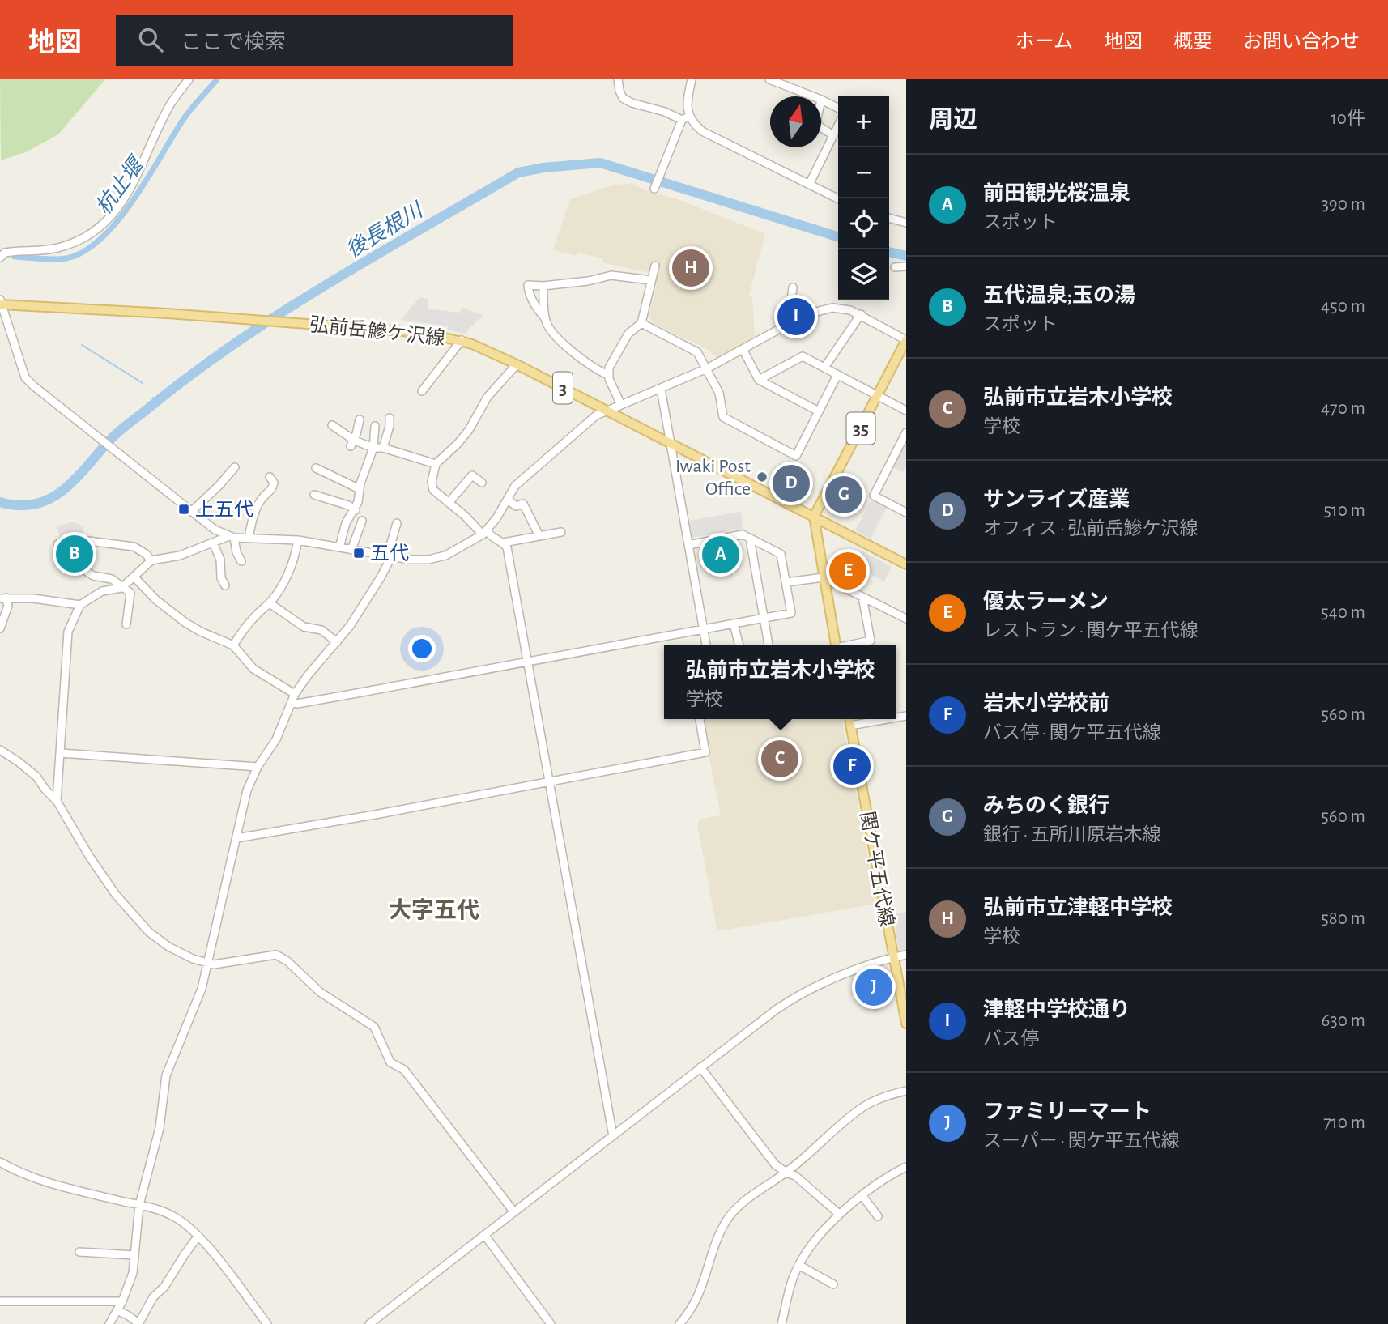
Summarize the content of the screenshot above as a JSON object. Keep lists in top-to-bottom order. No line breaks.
{"streets":{"main road":["弘前岳鰺ケ沢線","3","35","関ケ平五代線"]},"crossings":[["弘前岳鰺ケ沢線","35"]],"districts":["大字五代"],"water":["杭止堰","後長根川"],"places":{"other":["Iwaki Post Office"],"transit":["上五代","五代"]},"north":"top","page":{"header":"地図","search":"ここで検索","nav":["ホーム","地図","概要","お問い合わせ"],"heading":["周辺","10件"],"map_buttons":["+","−"],"list":[{"mark":"A","name":"前田観光桜温泉","note":"スポット","value":"390 m"},{"mark":"B","name":"五代温泉;玉の湯","note":"スポット","value":"450 m"},{"mark":"C","name":"弘前市立岩木小学校","note":"学校","value":"470 m"},{"mark":"D","name":"サンライズ産業","note":"オフィス · 弘前岳鰺ケ沢線","value":"510 m"},{"mark":"E","name":"優太ラーメン","note":"レストラン · 関ケ平五代線","value":"540 m"},{"mark":"F","name":"岩木小学校前","note":"バス停 · 関ケ平五代線","value":"560 m"},{"mark":"G","name":"みちのく銀行","note":"銀行 · 五所川原岩木線","value":"560 m"},{"mark":"H","name":"弘前市立津軽中学校","note":"学校","value":"580 m"},{"mark":"I","name":"津軽中学校通り","note":"バス停","value":"630 m"},{"mark":"J","name":"ファミリーマート","note":"スーパー · 関ケ平五代線","value":"710 m"}],"pins":["H","I","D","G","B","A","E","C","F","J"],"popup":["弘前市立岩木小学校","学校"]}}
